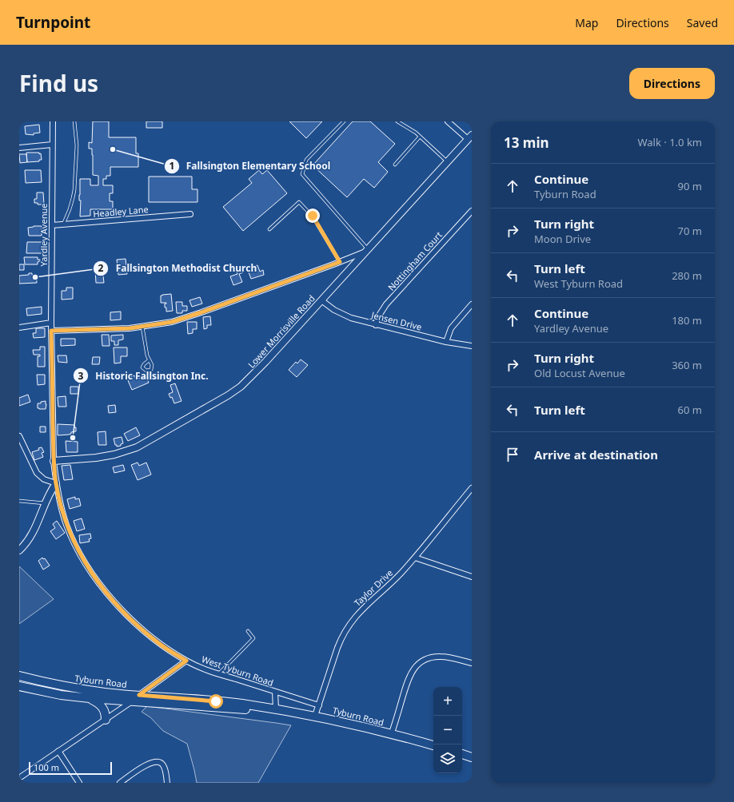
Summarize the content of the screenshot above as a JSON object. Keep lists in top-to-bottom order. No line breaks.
{"streets":{"main road":["Tyburn Road"],"street":["Headley Lane","Yardley Avenue","Nottingham Court","Jensen Drive","Lower Morrisville Road","Taylor Drive","West Tyburn Road"]},"crossings":[["Headley Lane","Yardley Avenue"],["Yardley Avenue","Lower Morrisville Road"],["Yardley Avenue","West Tyburn Road"],["Nottingham Court","Jensen Drive"],["Jensen Drive","Lower Morrisville Road"],["Taylor Drive","West Tyburn Road"],["Taylor Drive","Tyburn Road"]],"places":["Fallsington Elementary School","Fallsington Methodist Church","Historic Fallsington Inc."],"scale_bar":"100 m","page":{"header":"Turnpoint","nav":["Map","Directions","Saved"],"title":"Find us","buttons":"Directions","heading":["13 min","Walk · 1.0 km"],"list":[["Continue","Tyburn Road","90 m"],["Turn right","Moon Drive","70 m"],["Turn left","West Tyburn Road","280 m"],["Continue","Yardley Avenue","180 m"],["Turn right","Old Locust Avenue","360 m"],["Turn left","60 m"],"Arrive at destination"],"map_buttons":["+","−"],"scale":"100 m"}}
